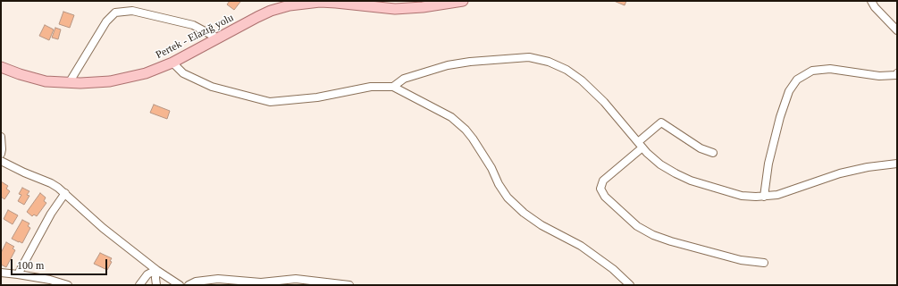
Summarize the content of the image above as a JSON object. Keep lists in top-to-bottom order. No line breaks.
{"streets":{"main road":["Pertek - Elazığ yolu"]},"scale_bar":"100 m"}
